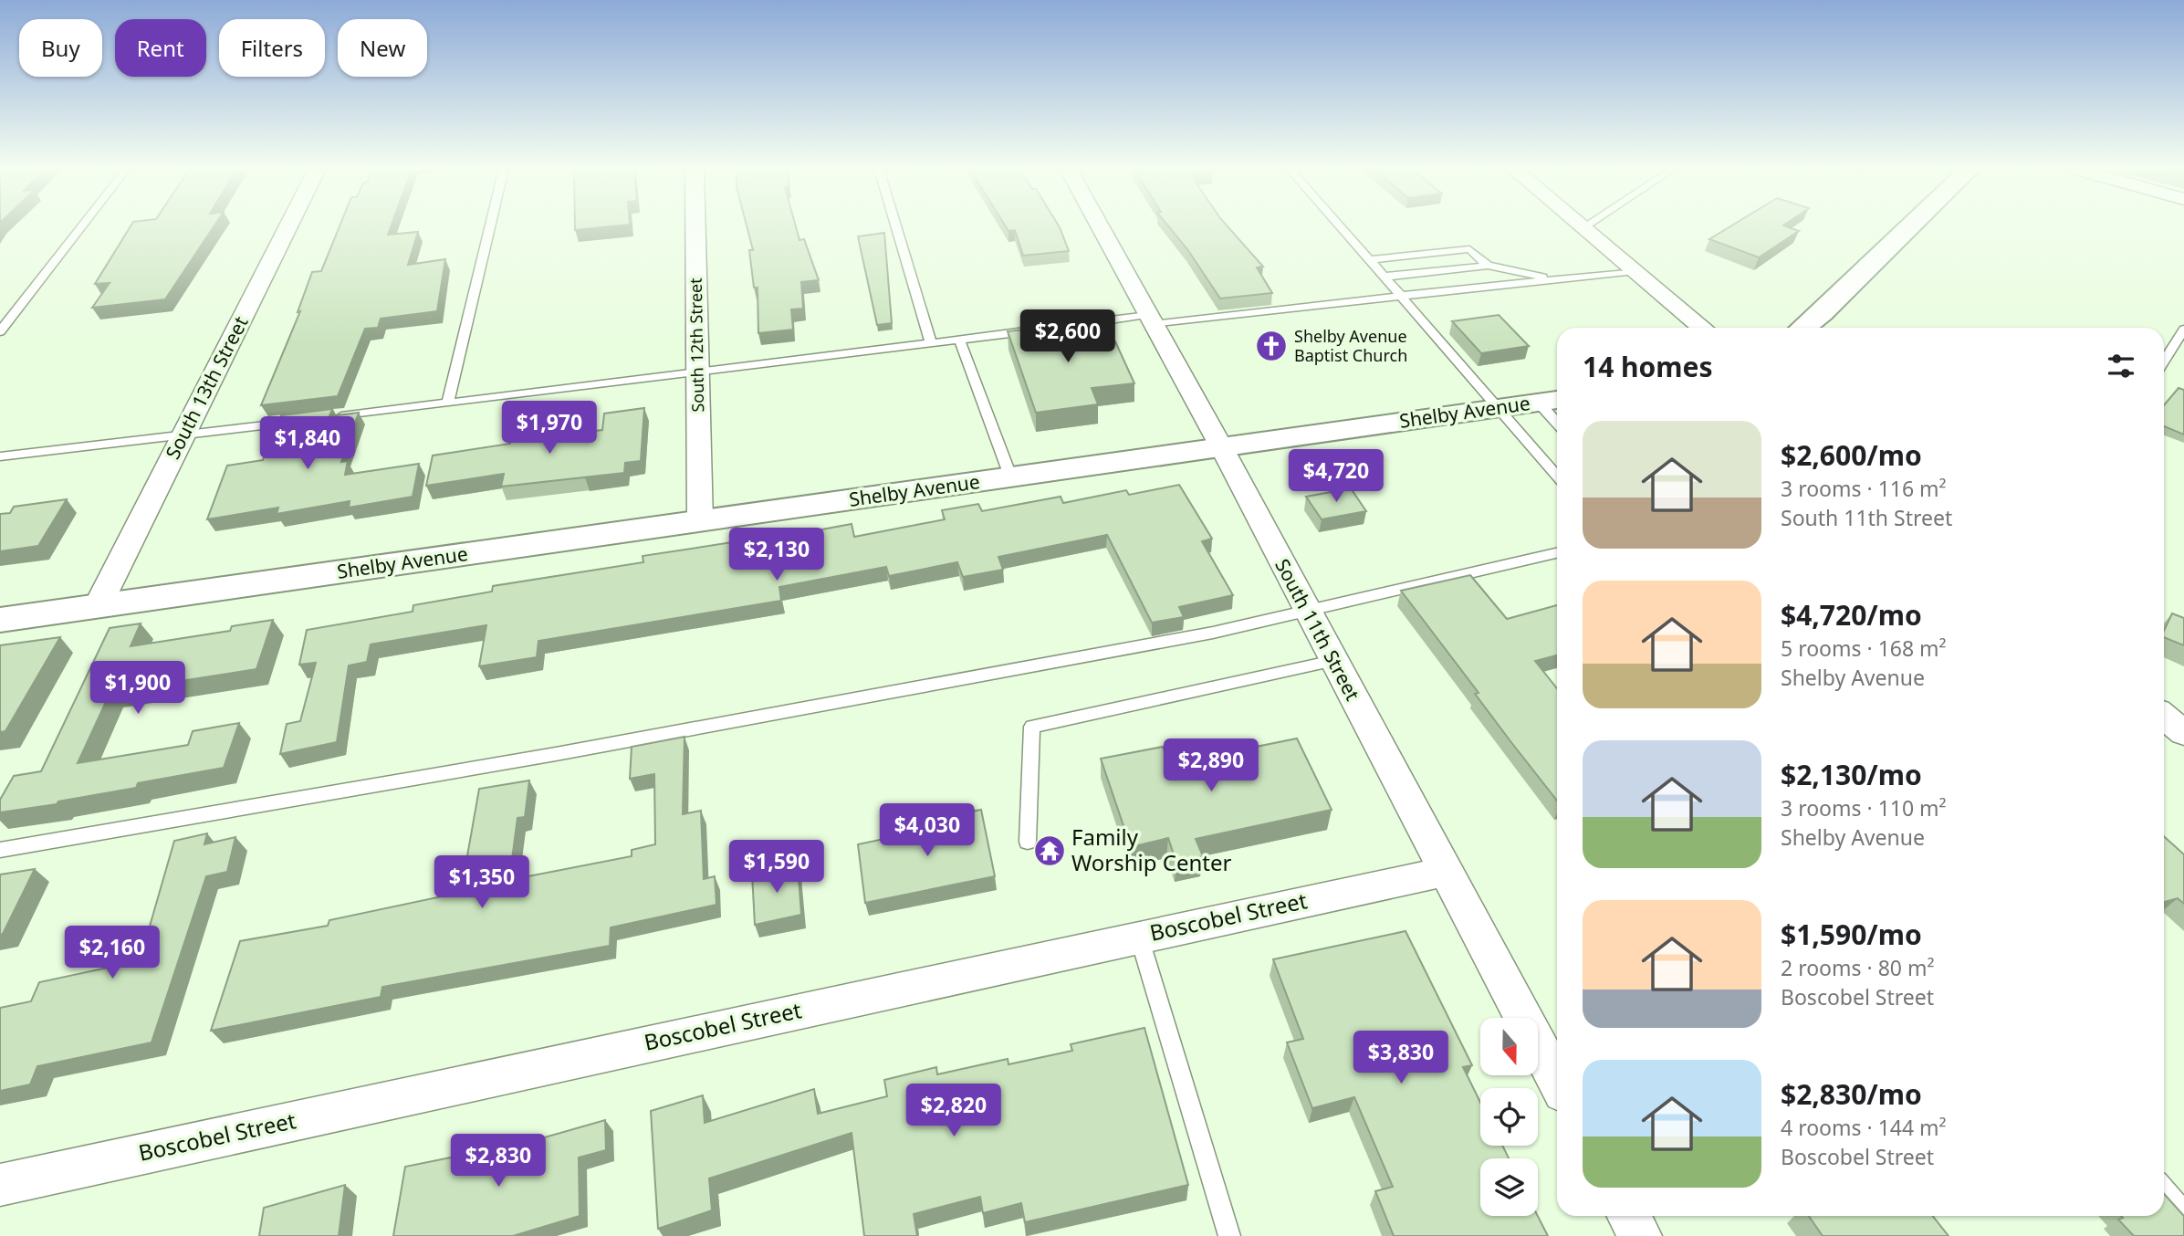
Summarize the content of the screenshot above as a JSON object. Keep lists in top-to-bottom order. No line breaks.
{"streets":{"street":["South 12th Street","South 13th Street","Shelby Avenue","South 11th Street","Boscobel Street"]},"crossings":[["South 12th Street","Shelby Avenue"],["South 13th Street","Shelby Avenue"],["Shelby Avenue","South 11th Street"],["South 11th Street","Boscobel Street"]],"places":{"church":["Shelby Avenue Baptist Church"],"temple":["Family Worship Center"]},"north":"bottom","page":{"chip":["Buy","Rent","Filters","New"],"price":["$2,600","$1,970","$1,840","$4,720","$2,130","$1,900","$2,890","$4,030","$1,590","$1,350","$2,160","$3,830","$2,820","$2,830"],"heading":"14 homes","list":[{"name":"$2,600/mo","note":"3 rooms · 116 m² · South 11th Street"},{"name":"$4,720/mo","note":"5 rooms · 168 m² · Shelby Avenue"},{"name":"$2,130/mo","note":"3 rooms · 110 m² · Shelby Avenue"},{"name":"$1,590/mo","note":"2 rooms · 80 m² · Boscobel Street"},{"name":"$2,830/mo","note":"4 rooms · 144 m² · Boscobel Street"}]}}
